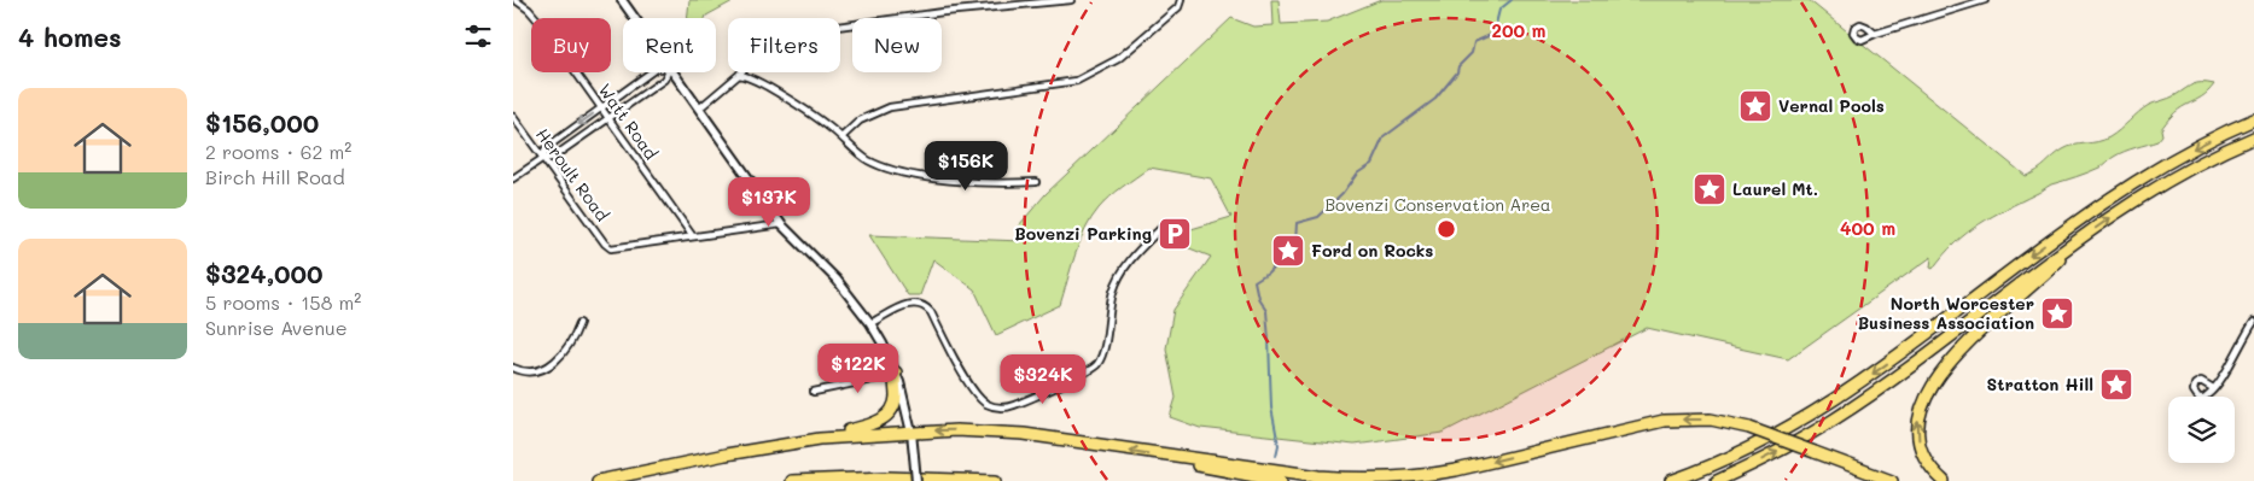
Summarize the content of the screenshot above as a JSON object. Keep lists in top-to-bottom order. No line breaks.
{"streets":{"street":["Watt Road","Heroult Road"]},"crossings":[["Watt Road","Heroult Road"]],"parks":["Bovenzi Conservation Area"],"places":{"place":["Vernal Pools","Laurel Mt.","Ford on Rocks","North Worcester Business Association","Stratton Hill"],"parking":["Bovenzi Parking"]},"page":{"heading":"4 homes","chip":["Buy","Rent","Filters","New"],"list":[{"name":"$156,000","note":"2 rooms · 62 m² · Birch Hill Road"},{"name":"$324,000","note":"5 rooms · 158 m² · Sunrise Avenue"}],"price":["$156K","$137K","$122K","$324K"]},"rings":["200 m","400 m"]}
